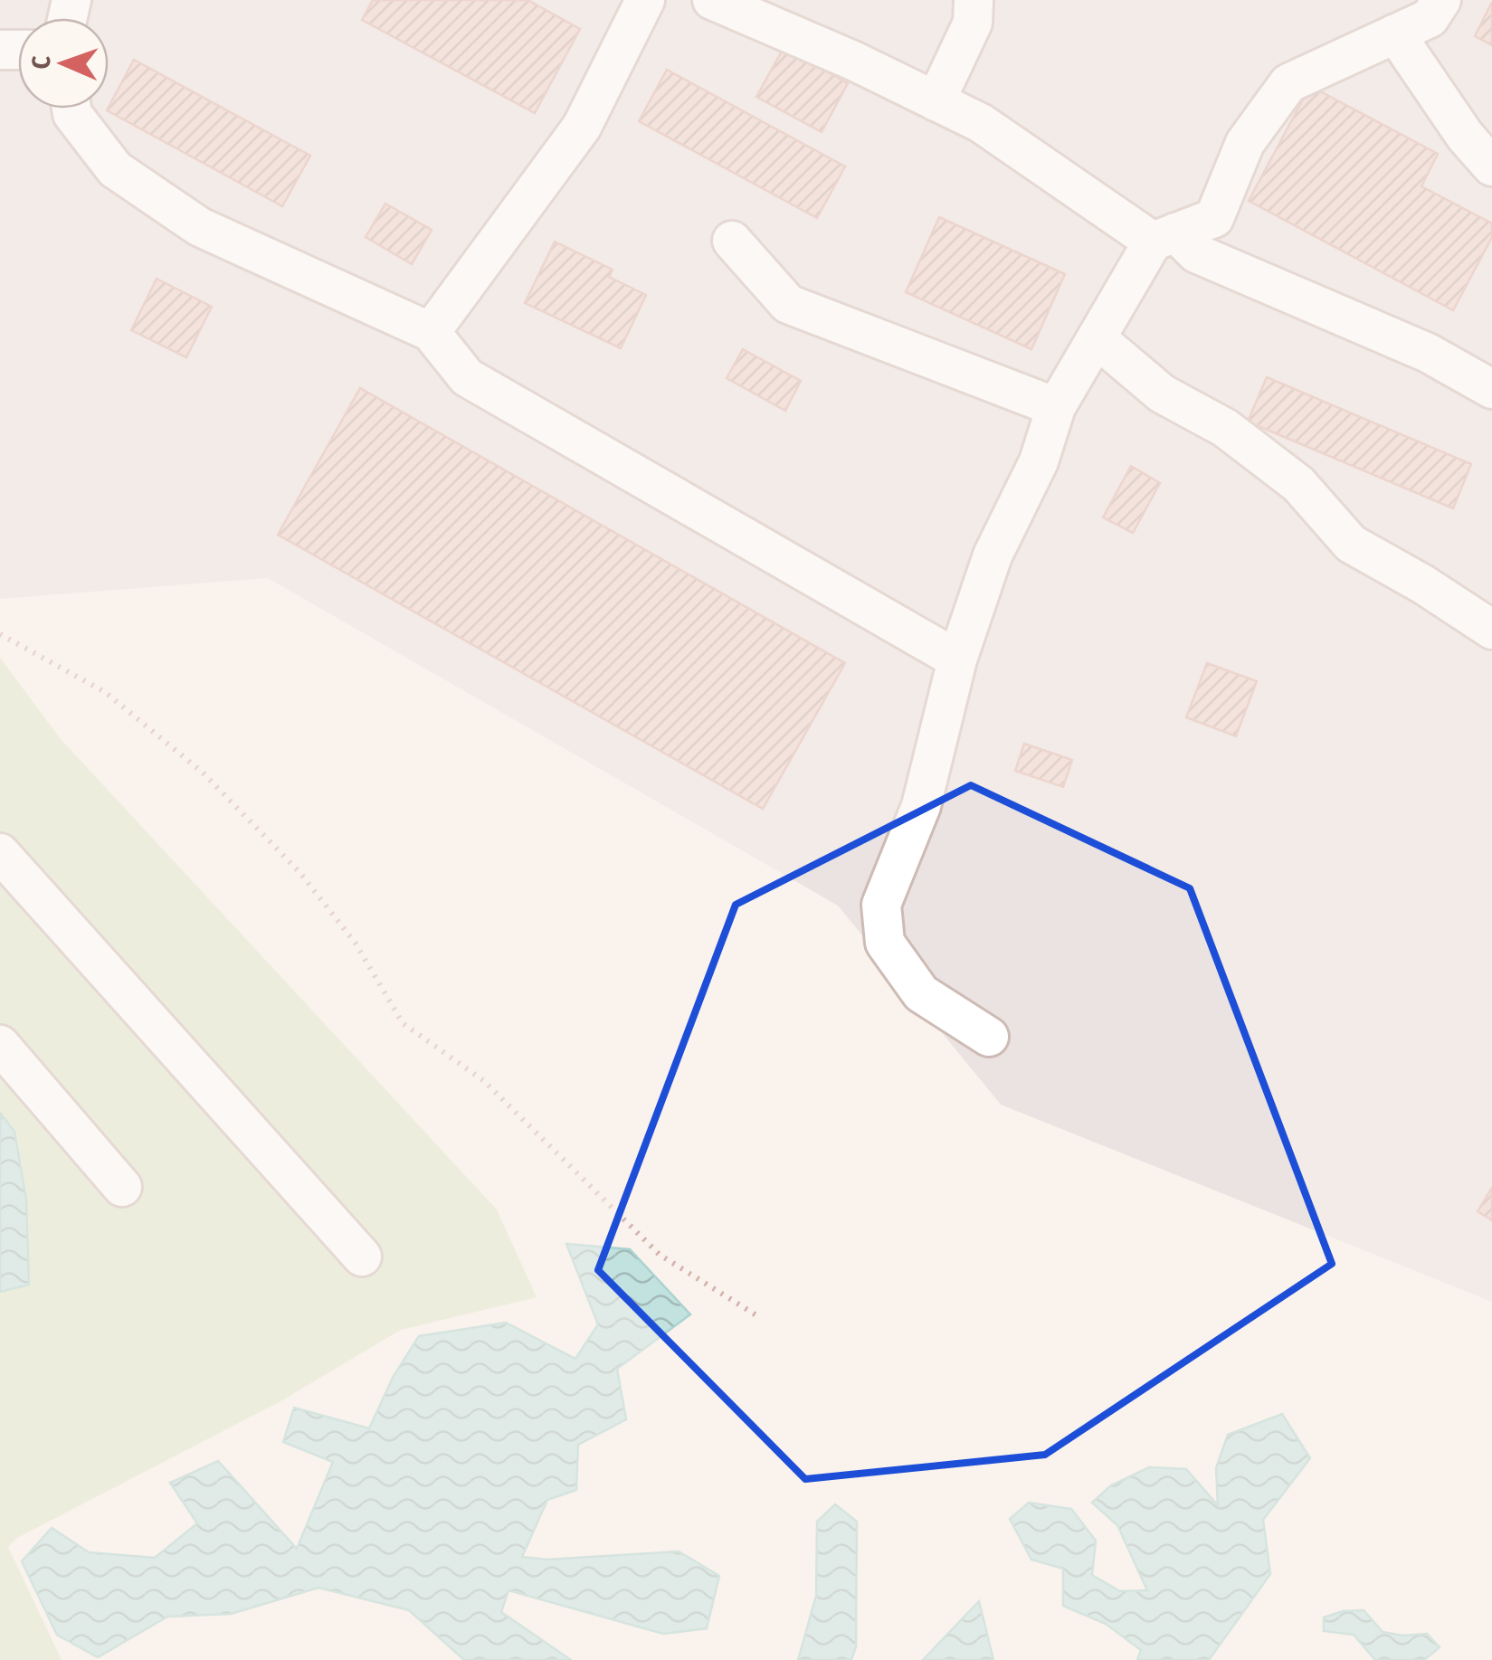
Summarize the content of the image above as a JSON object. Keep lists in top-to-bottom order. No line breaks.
{"north":"left"}
